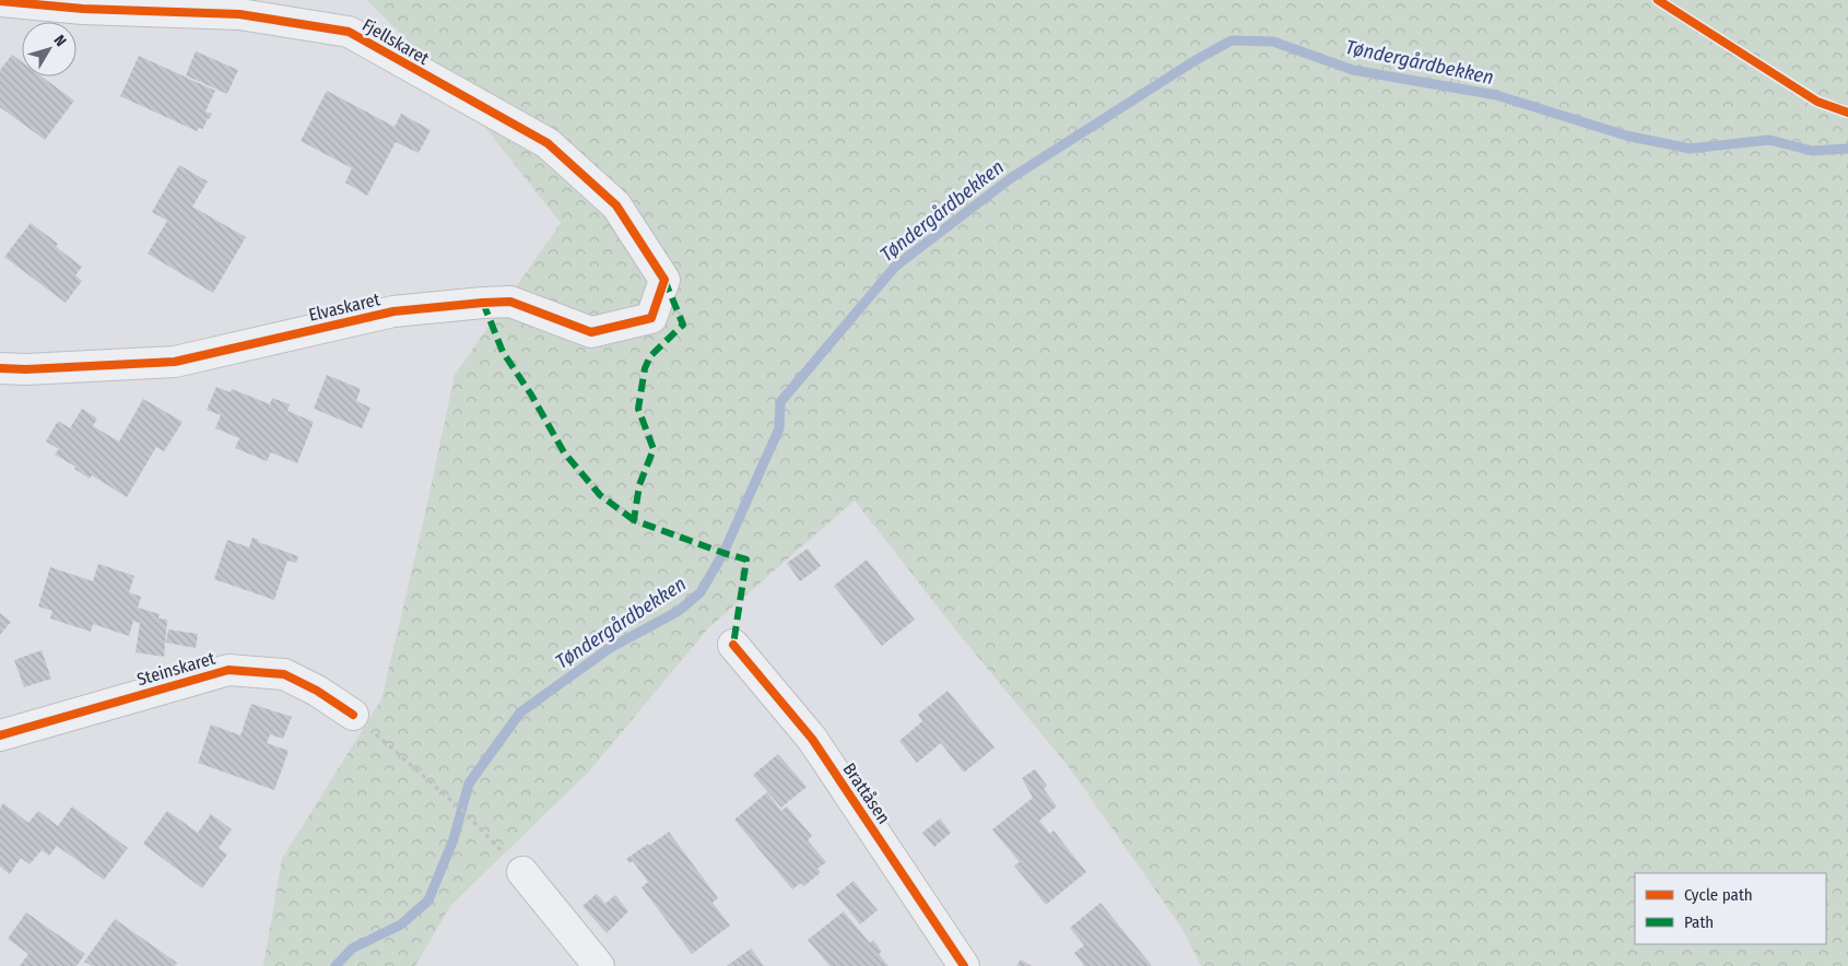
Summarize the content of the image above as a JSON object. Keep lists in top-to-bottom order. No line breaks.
{"streets":{"street":["Fjellskaret","Elvaskaret","Steinskaret","Brattåsen"]},"crossings":[["Fjellskaret","Elvaskaret"]],"water":["Tøndergårdbekken"],"legend":["Cycle path","Path"],"north":"top right"}
